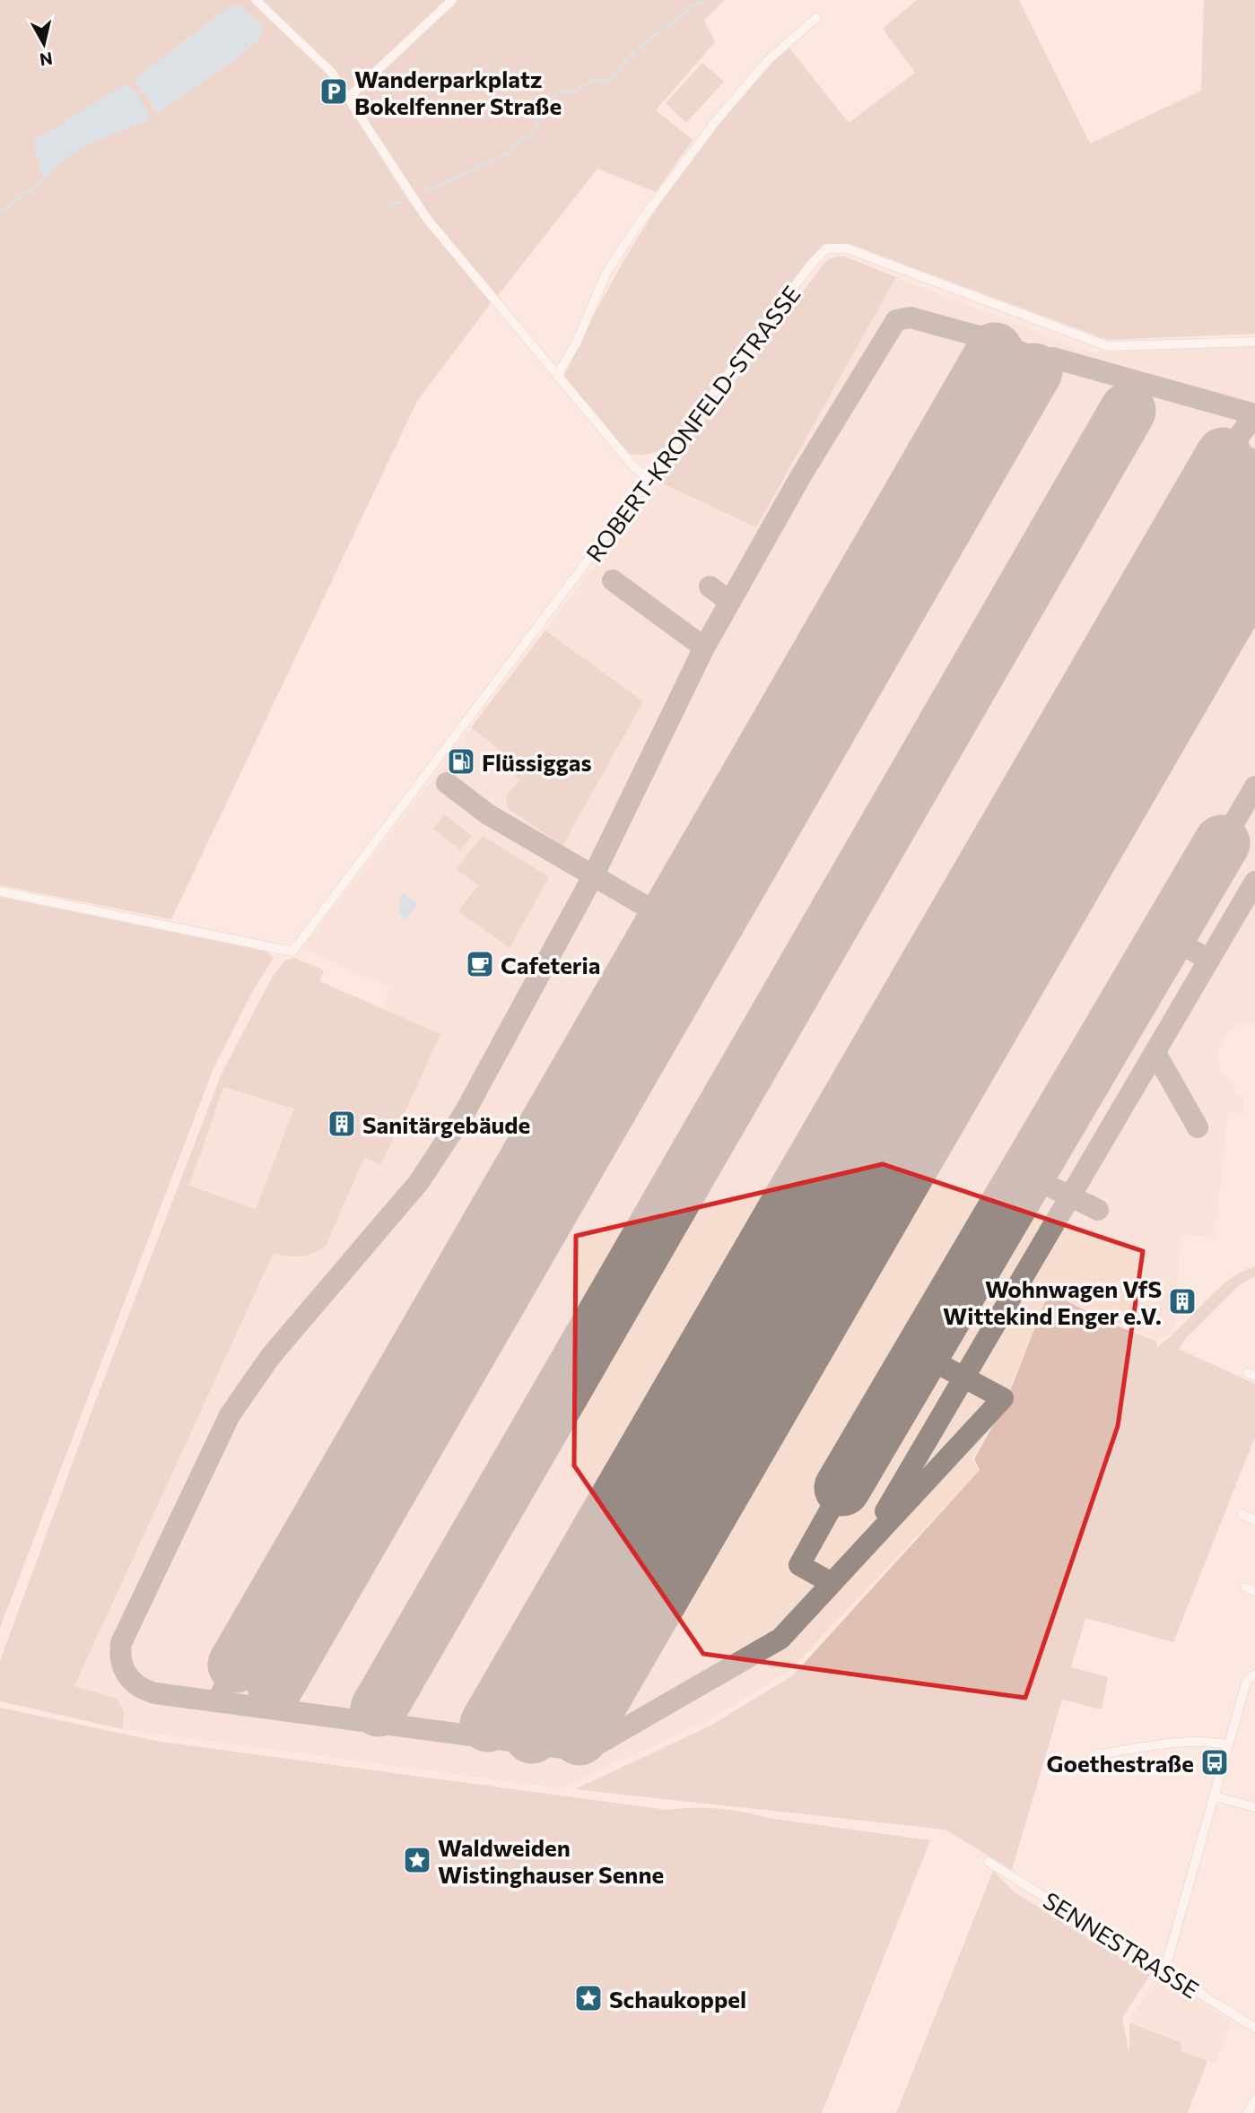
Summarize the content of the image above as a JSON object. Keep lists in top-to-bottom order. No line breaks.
{"streets":{"street":["ROBERT-KRONFELD-STRASSE","SENNESTRASSE"]},"places":{"parking":["Wanderparkplatz Bokelfenner Straße"],"fuel station":["Flüssiggas"],"cafe":["Cafeteria"],"building":["Sanitärgebäude","Wohnwagen VfS Wittekind Enger e.V."],"bus stop":["Goethestraße"],"place":["Waldweiden Wistinghauser Senne","Schaukoppel"]},"north":"bottom"}
